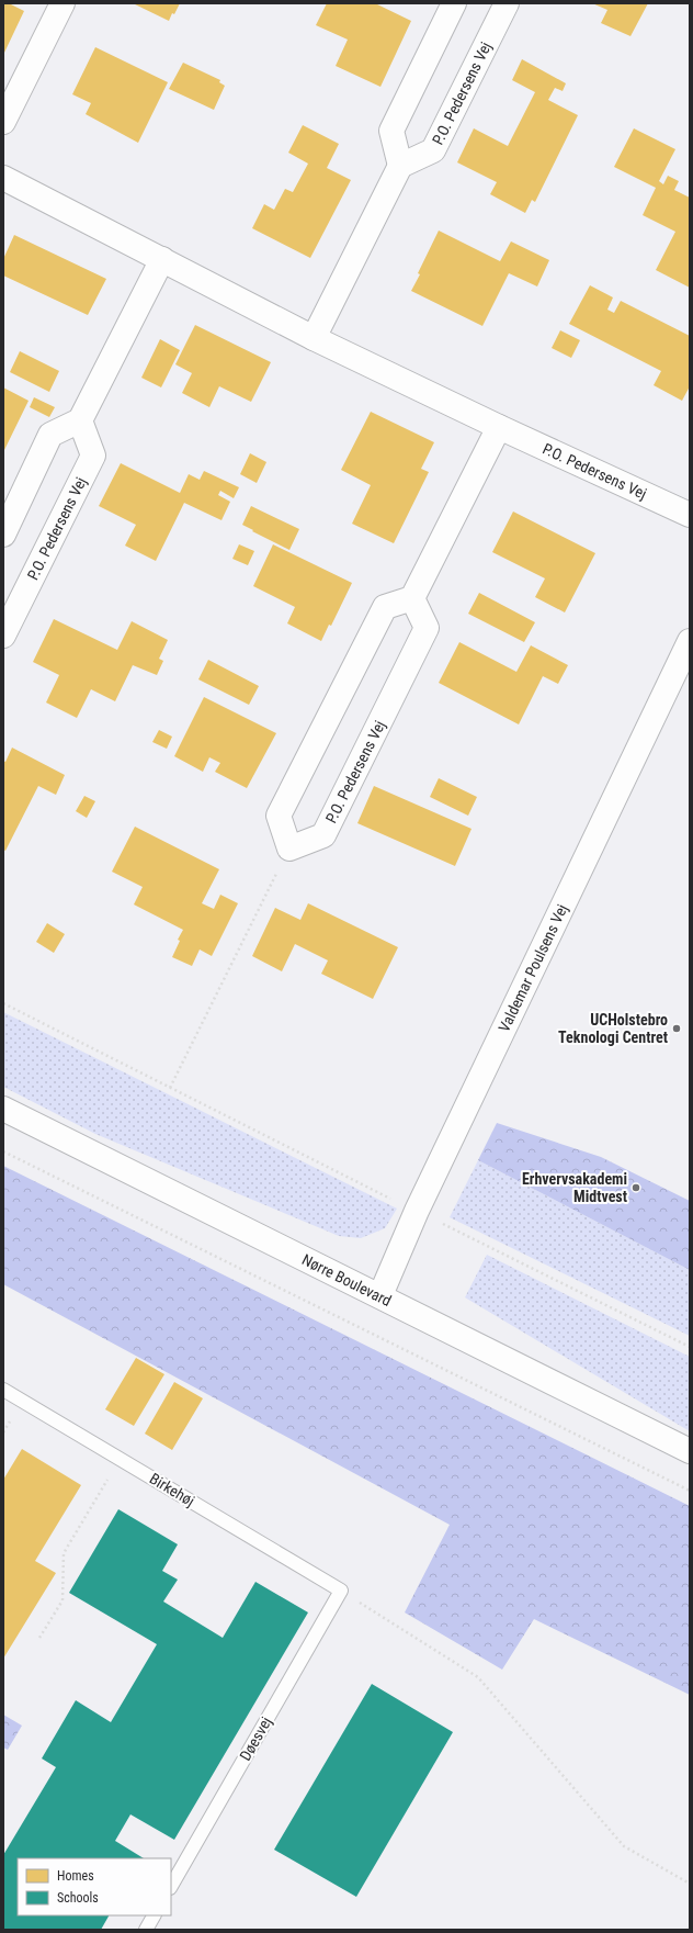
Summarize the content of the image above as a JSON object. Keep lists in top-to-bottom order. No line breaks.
{"streets":{"street":["P.O. Pedersens Vej","Valdemar Poulsens Vej","Nørre Boulevard"],"lane":["Birkehøj","Døesvej"]},"crossings":[["Valdemar Poulsens Vej","Nørre Boulevard"],["Birkehøj","Døesvej"]],"places":["UCHolstebro Teknologi Centret","Erhvervsakademi Midtvest"],"legend":["Homes","Schools"]}
